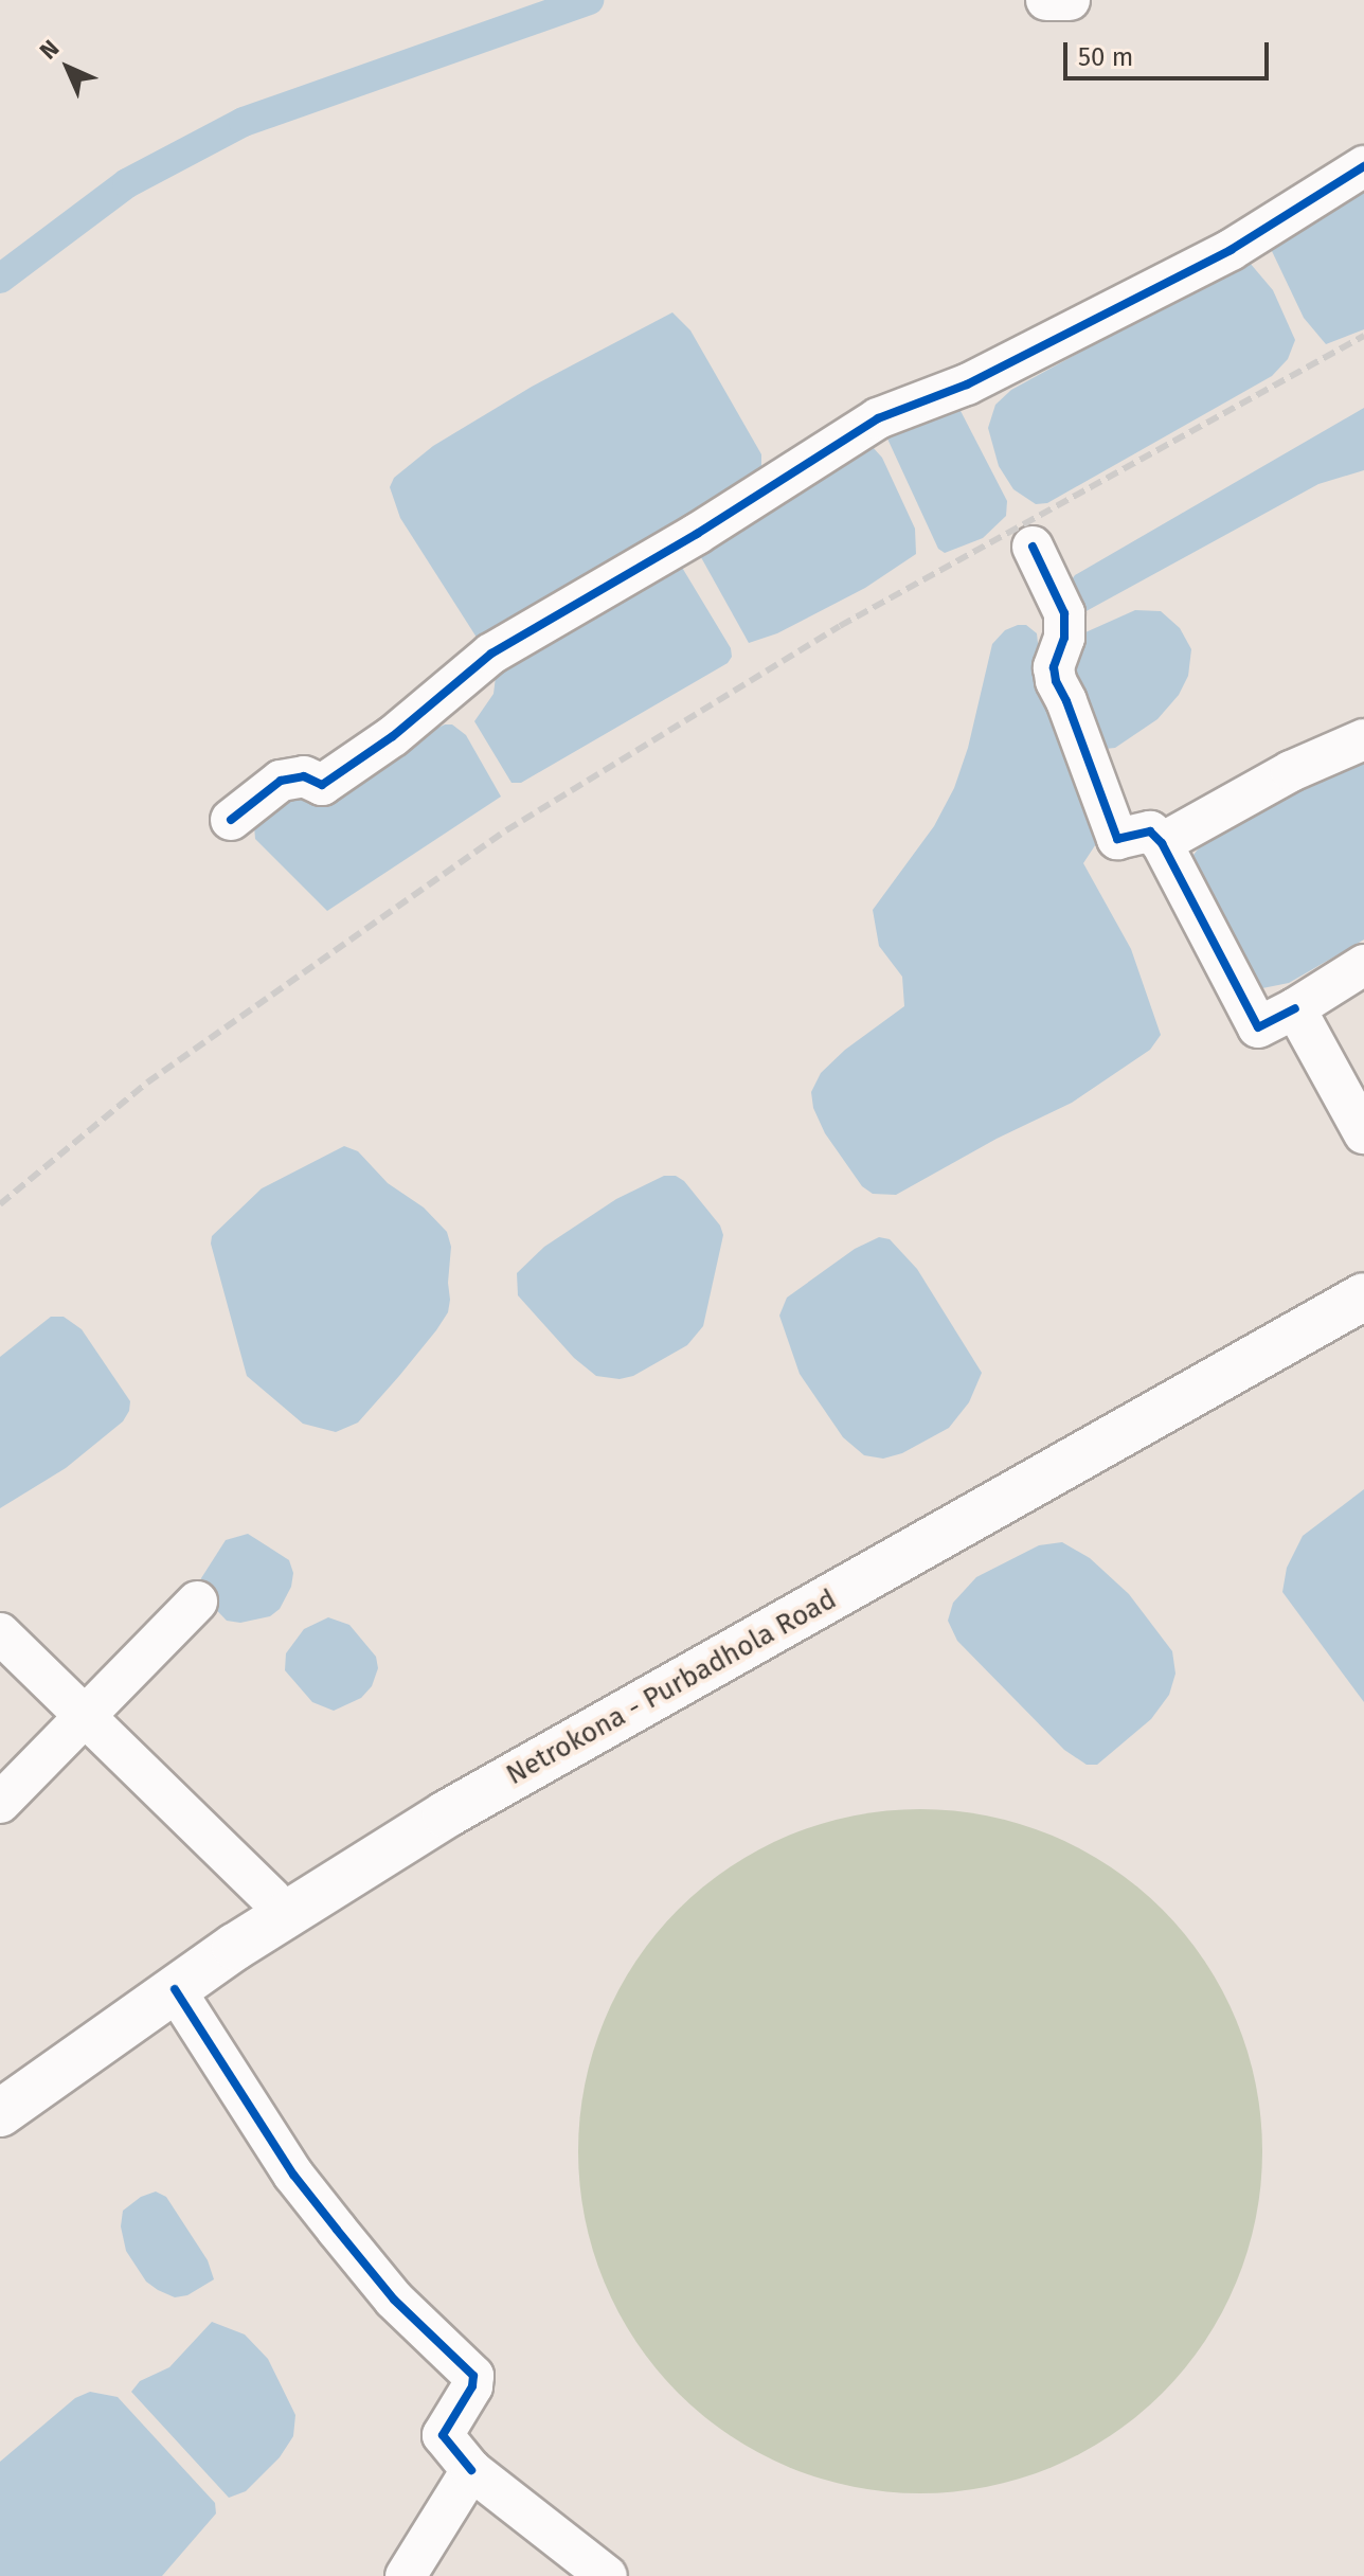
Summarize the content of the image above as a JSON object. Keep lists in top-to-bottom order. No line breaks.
{"streets":{"main road":["Netrokona - Purbadhola Road"]},"scale_bar":"50 m","north":"top left"}
